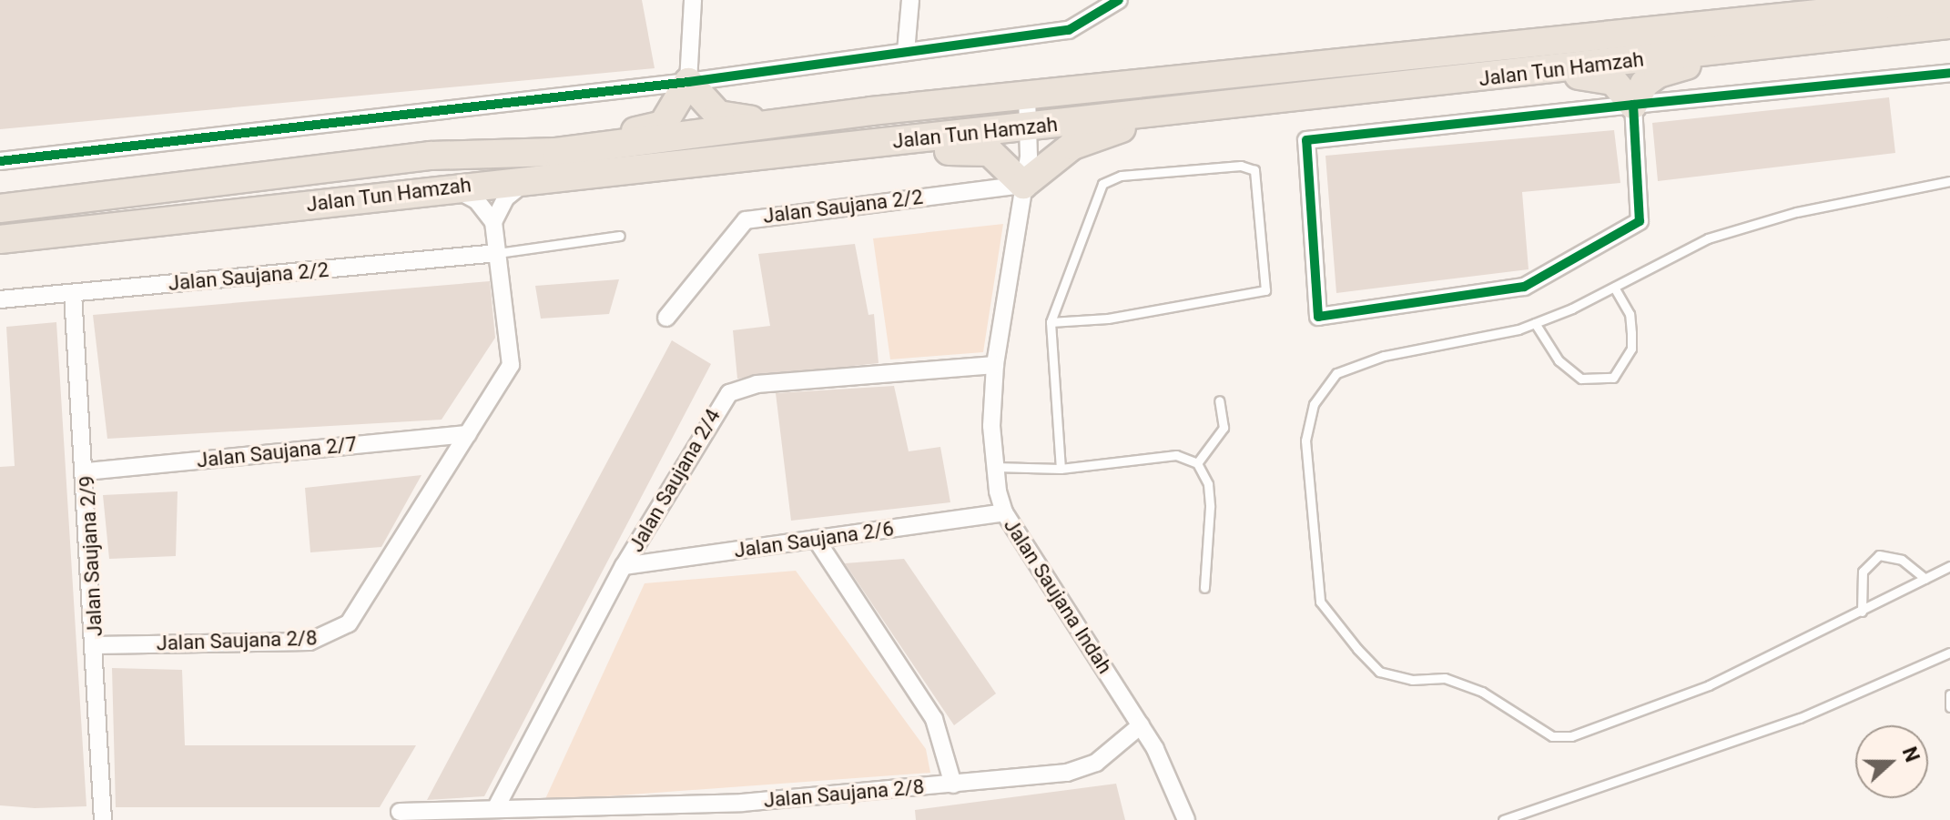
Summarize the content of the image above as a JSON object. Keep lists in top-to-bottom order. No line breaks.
{"streets":{"main road":["Jalan Tun Hamzah"],"street":["Jalan Saujana 2/2","Jalan Saujana 2/7","Jalan Saujana 2/4","Jalan Saujana 2/6","Jalan Saujana 2/9","Jalan Saujana Indah","Jalan Saujana 2/8"]},"crossings":[["Jalan Tun Hamzah","Jalan Saujana Indah"],["Jalan Saujana 2/2","Jalan Saujana 2/9"],["Jalan Saujana 2/2","Jalan Saujana Indah"],["Jalan Saujana 2/2","Jalan Saujana 2/8"],["Jalan Saujana 2/7","Jalan Saujana 2/9"],["Jalan Saujana 2/7","Jalan Saujana 2/8"],["Jalan Saujana 2/4","Jalan Saujana 2/6"],["Jalan Saujana 2/4","Jalan Saujana Indah"],["Jalan Saujana 2/4","Jalan Saujana 2/8"],["Jalan Saujana 2/6","Jalan Saujana Indah"],["Jalan Saujana 2/9","Jalan Saujana 2/8"],["Jalan Saujana Indah","Jalan Saujana 2/8"]],"north":"right"}
